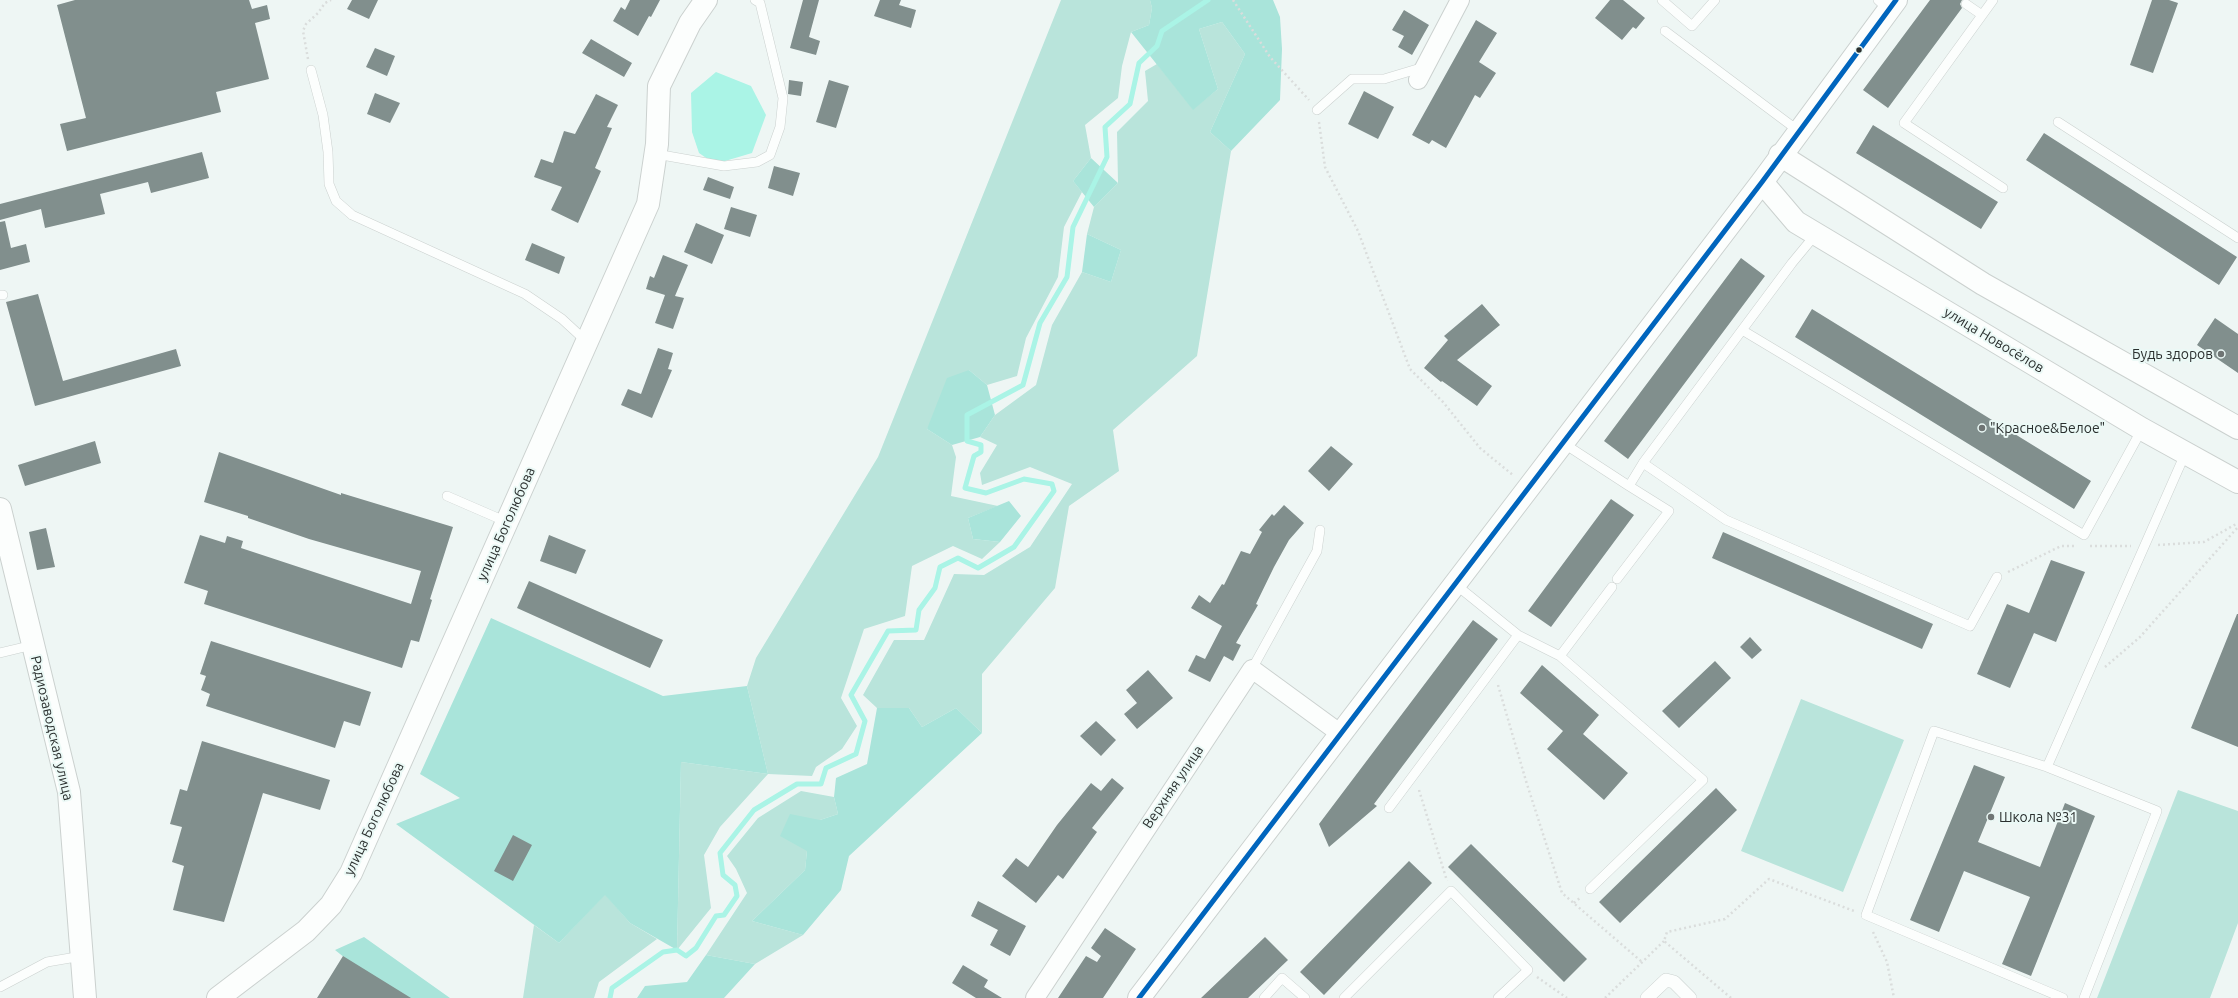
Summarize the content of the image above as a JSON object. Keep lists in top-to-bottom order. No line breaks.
{"streets":{"street":["улица Новосёлов","улица Боголюбова","Радиозаводская улица","Верхняя улица"]},"places":["Будь здоров","\"Красное&Белое\"","Школа №31"]}
